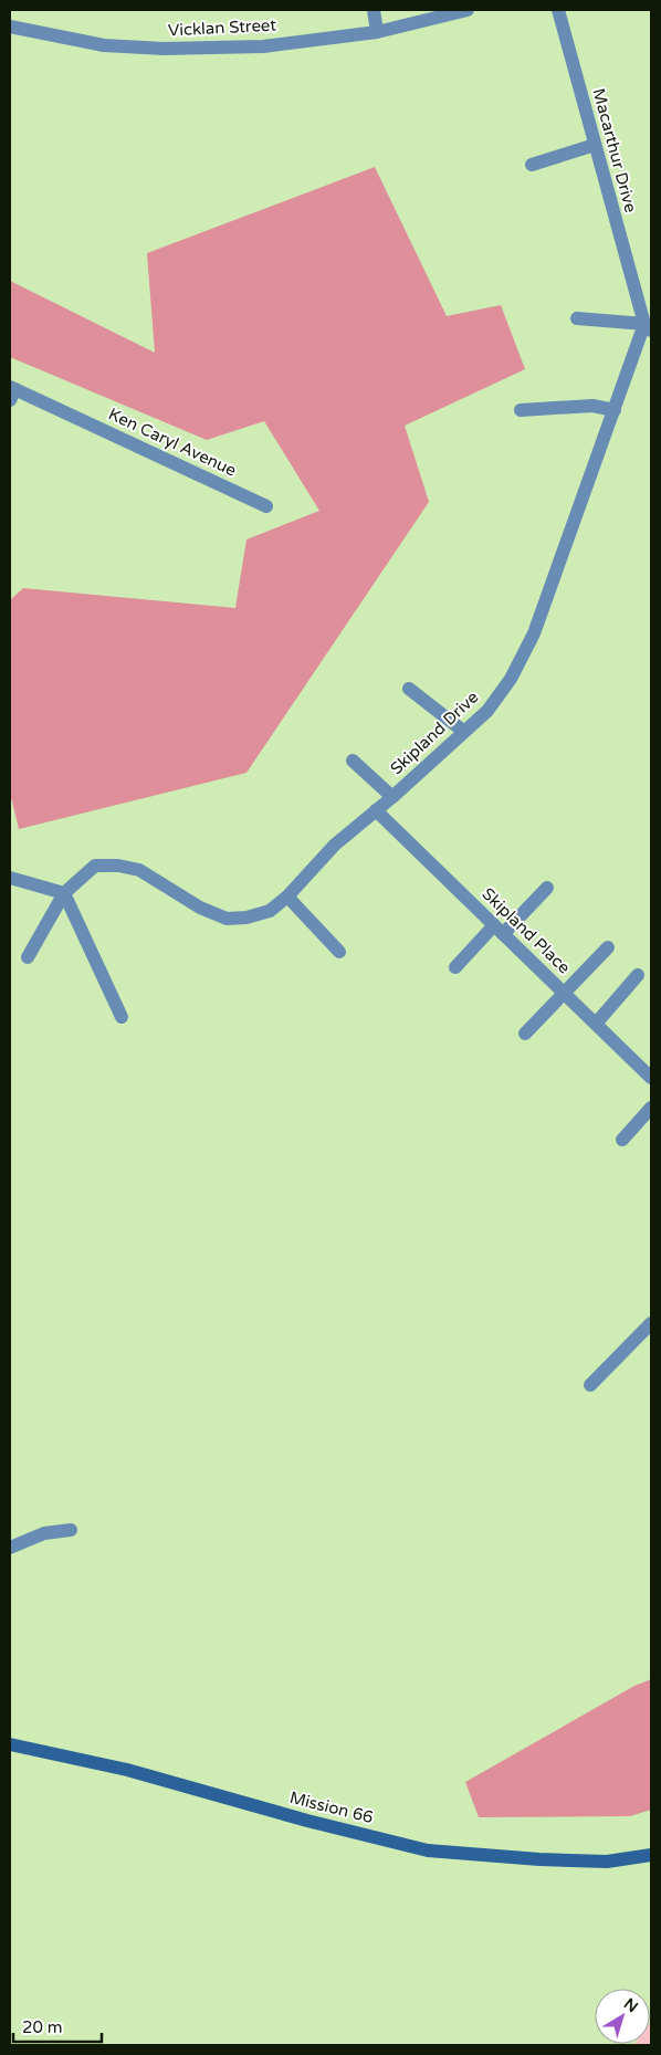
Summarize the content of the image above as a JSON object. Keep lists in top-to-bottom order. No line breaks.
{"streets":{"street":["Vicklan Street","Macarthur Drive","Ken Caryl Avenue","Skipland Drive","Skipland Place","Mission 66"]},"crossings":[["Macarthur Drive","Skipland Drive"],["Skipland Drive","Skipland Place"]],"scale_bar":"20 m","north":"top right"}
